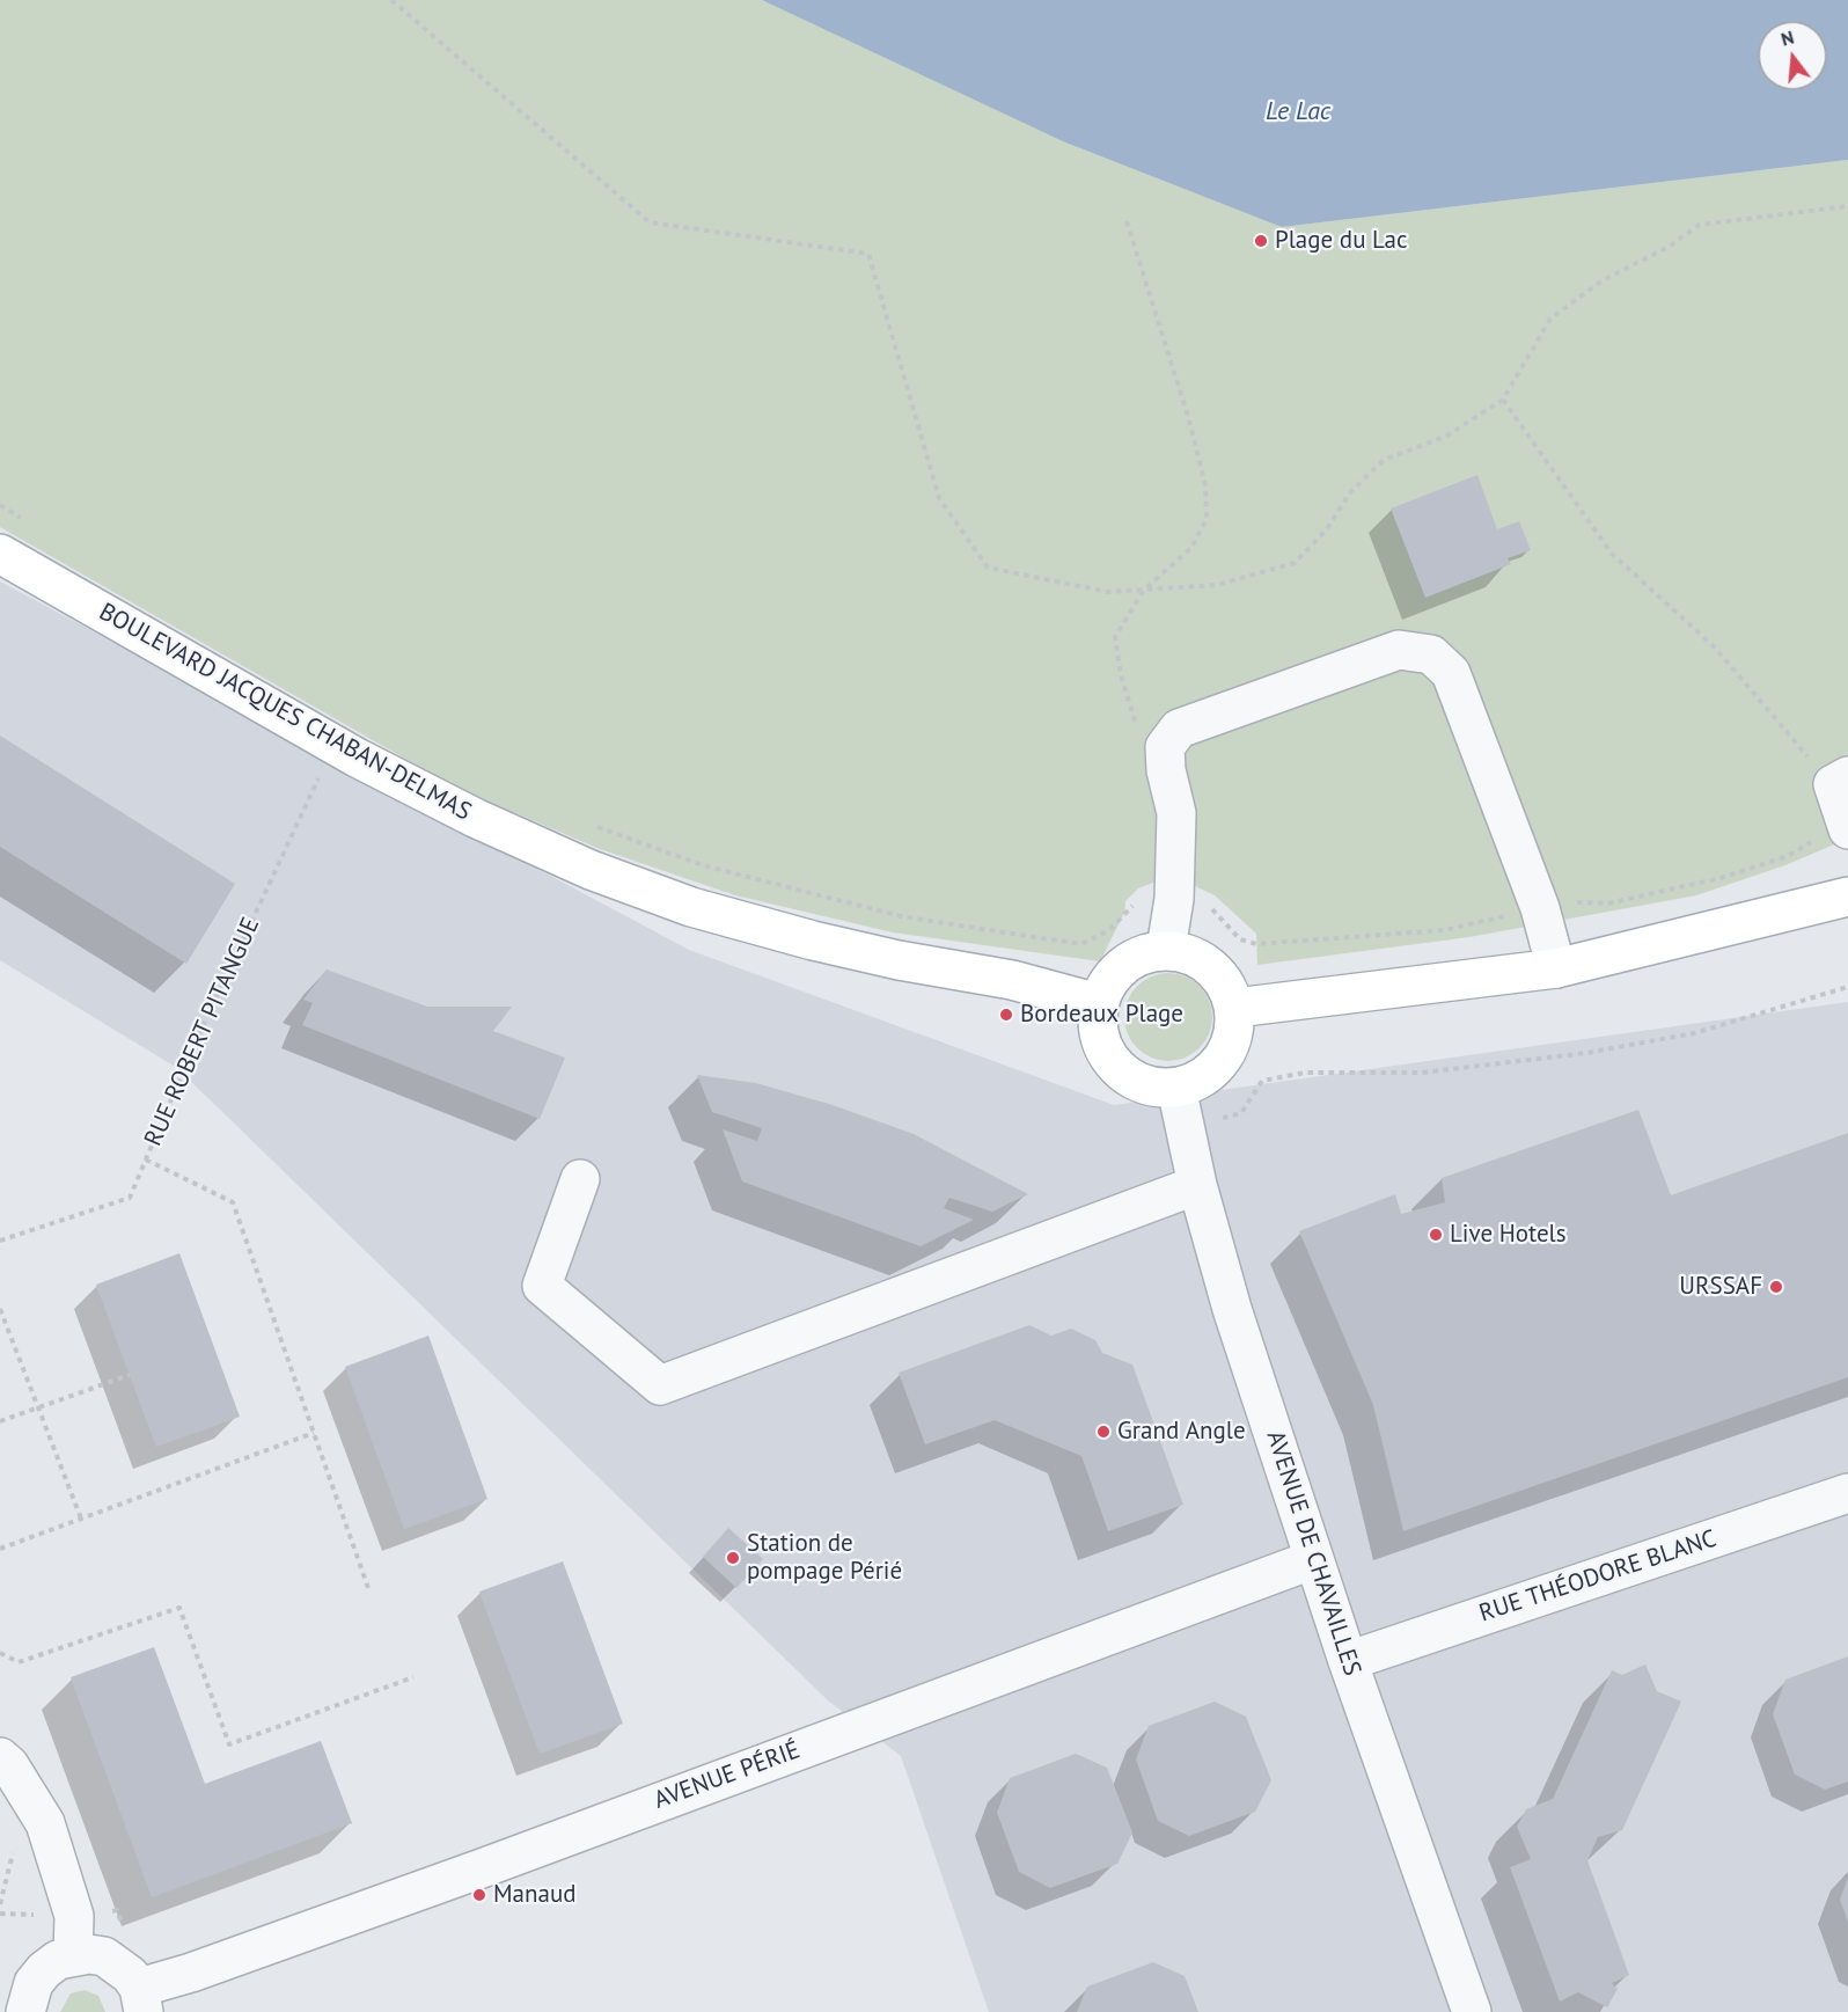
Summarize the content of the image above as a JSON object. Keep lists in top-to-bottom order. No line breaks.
{"streets":{"main road":["BOULEVARD JACQUES CHABAN-DELMAS"],"street":["AVENUE DE CHAVAILLES","RUE THÉODORE BLANC","AVENUE PÉRIÉ"],"path":["RUE ROBERT PITANGUE"]},"crossings":[["BOULEVARD JACQUES CHABAN-DELMAS","RUE ROBERT PITANGUE"],["BOULEVARD JACQUES CHABAN-DELMAS","AVENUE DE CHAVAILLES"],["AVENUE DE CHAVAILLES","RUE THÉODORE BLANC"],["AVENUE DE CHAVAILLES","AVENUE PÉRIÉ"]],"water":["Le Lac"],"places":["Plage du Lac","Bordeaux Plage","Live Hotels","URSSAF","Grand Angle","Station de pompage Périé","Manaud"],"north":"top"}
